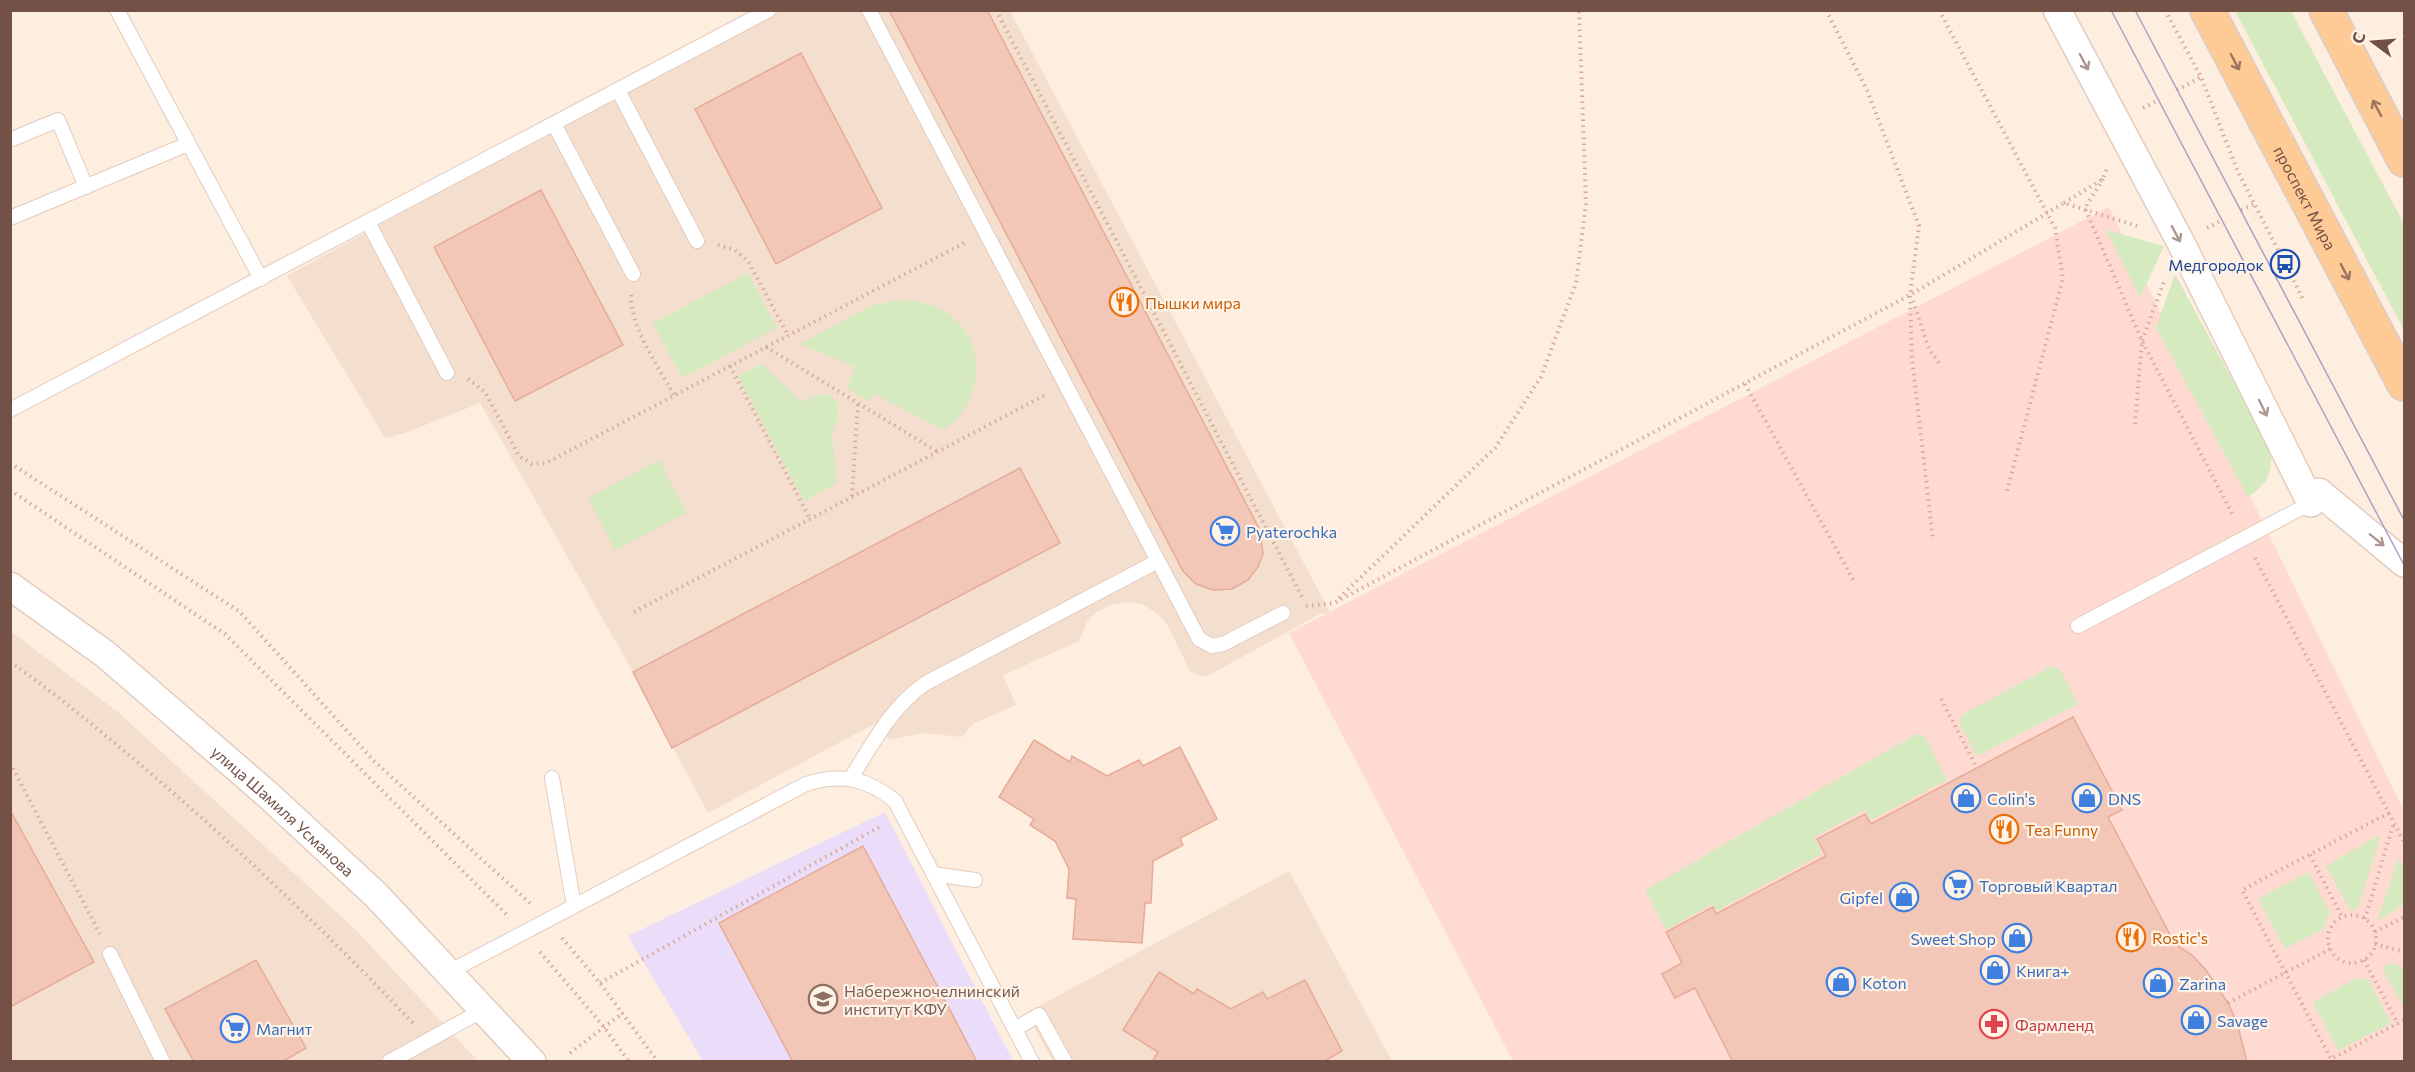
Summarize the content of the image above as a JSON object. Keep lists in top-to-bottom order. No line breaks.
{"streets":{"main road":["проспект Мира"],"street":["улица Шамиля Усманова"]},"places":{"bus stop":["Медгородок"],"restaurant":["Пышки мира","Tea Funny","Rostiс's"],"supermarket":["Pyaterochka","Торговый Квартал","Магнит"],"shop":["Colin's","DNS","Gipfel","Sweet Shop","Книга+","Koton","Zarina","Savage"],"school or university":["Набережночелнинский институт КФУ"],"pharmacy":["Фармленд"]},"north":"left"}
